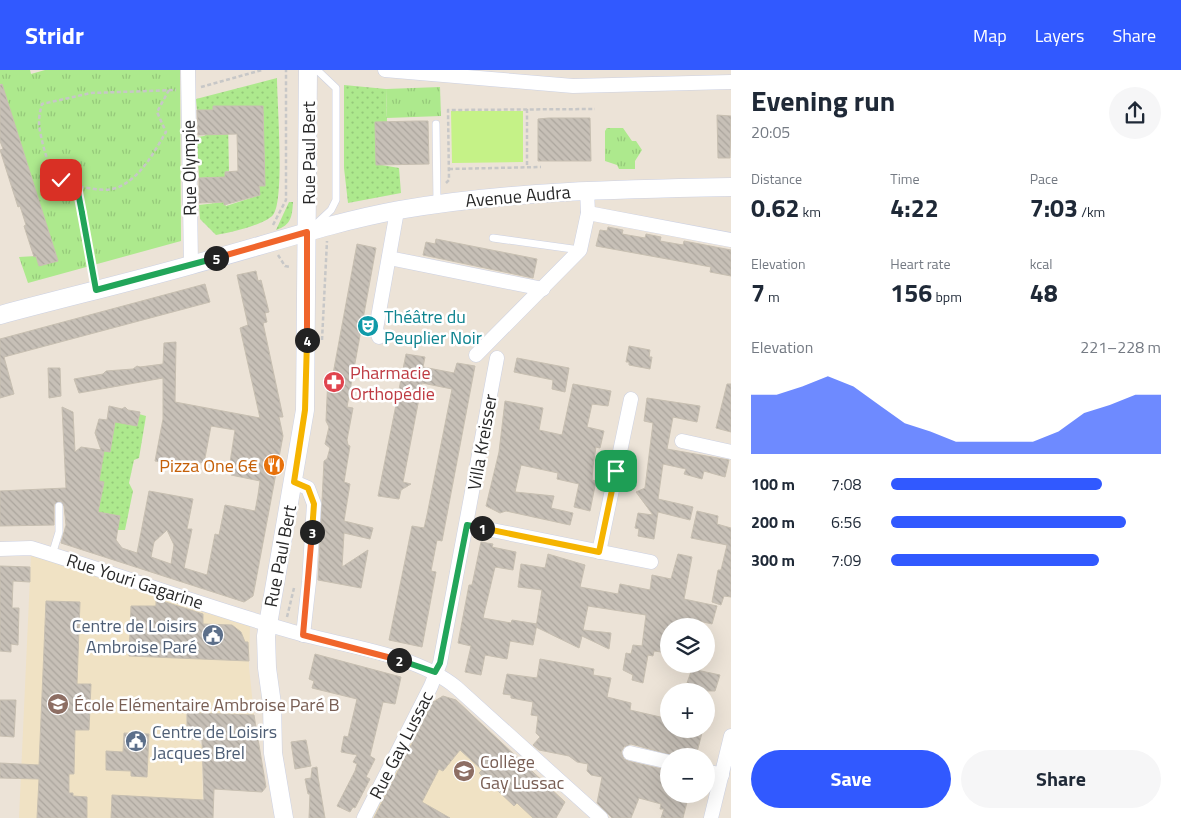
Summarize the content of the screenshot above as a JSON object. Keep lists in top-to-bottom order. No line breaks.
{"streets":{"street":["Rue Paul Bert","Rue Olympie","Avenue Audra","Villa Kreisser","Rue Youri Gagarine","Rue Gay Lussac"]},"crossings":[["Rue Paul Bert","Avenue Audra"],["Rue Paul Bert","Rue Youri Gagarine"],["Rue Olympie","Avenue Audra"],["Villa Kreisser","Rue Youri Gagarine"],["Villa Kreisser","Rue Gay Lussac"],["Rue Youri Gagarine","Rue Gay Lussac"]],"places":{"theatre":["Théâtre du Peuplier Noir"],"pharmacy":["Pharmacie Orthopédie"],"restaurant":["Pizza One 6€"],"public building":["Centre de Loisirs Ambroise Paré","Centre de Loisirs Jacques Brel"],"school or university":["École Elémentaire Ambroise Paré B","Collège Gay Lussac"]},"page":{"header":"Stridr","nav":["Map","Layers","Share"],"heading":["Evening run","20:05"],"stats":[["Distance","0.62 km"],["Time","4:22"],["Pace","7:03 /km"],["Elevation","7 m"],["Heart rate","156 bpm"],["kcal","48"]],"pins":["5","4","1","3","2"],"chart":["Elevation","221–228 m"],"list":[{"name":"100 m","note":"7:08"},{"name":"200 m","note":"6:56"},{"name":"300 m","note":"7:09"}],"map_buttons":["+","−"],"buttons":["Save","Share"]}}
